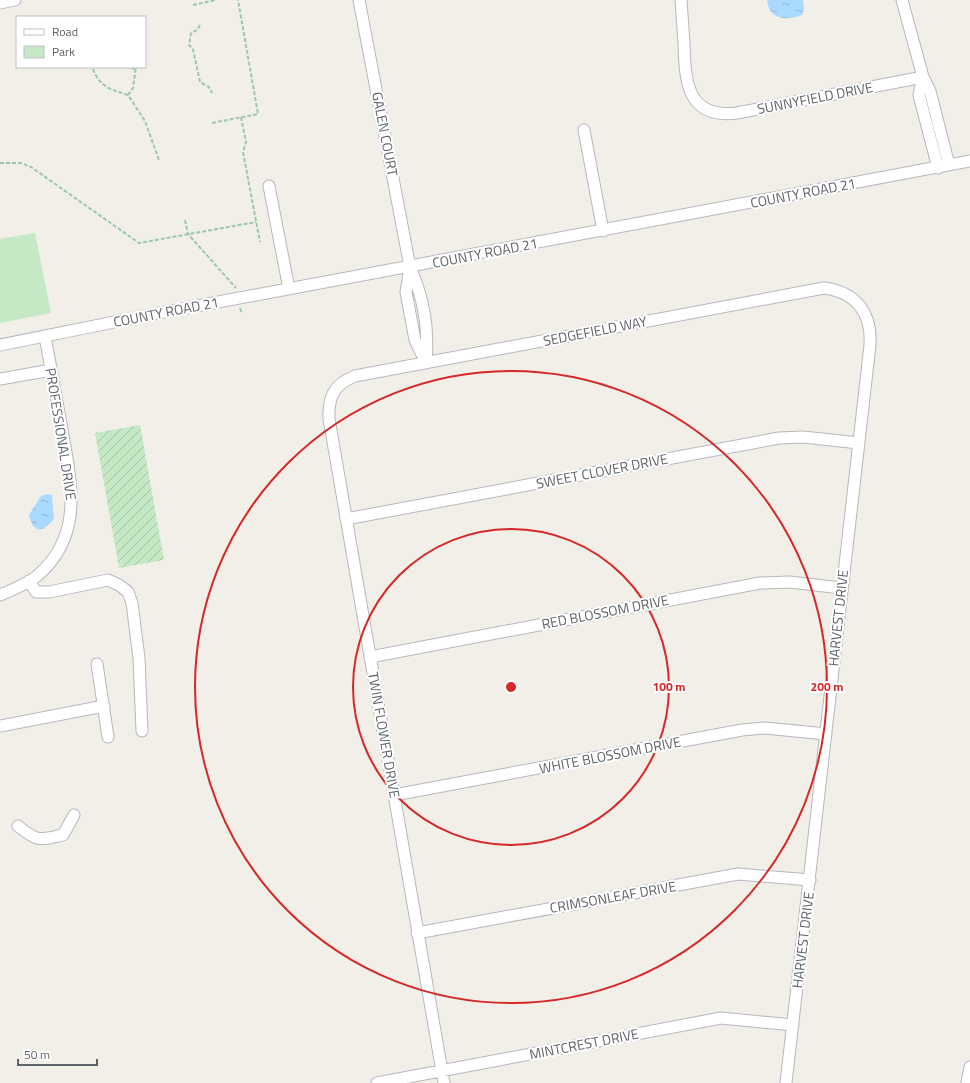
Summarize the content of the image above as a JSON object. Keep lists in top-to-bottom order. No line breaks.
{"streets":{"street":["SUNNYFIELD DRIVE","GALEN COURT","COUNTY ROAD 21","SEDGEFIELD WAY","PROFESSIONAL DRIVE","SWEET CLOVER DRIVE","RED BLOSSOM DRIVE","HARVEST DRIVE","TWIN FLOWER DRIVE","WHITE BLOSSOM DRIVE","CRIMSONLEAF DRIVE","MINTCREST DRIVE"]},"crossings":[["GALEN COURT","COUNTY ROAD 21"],["GALEN COURT","SEDGEFIELD WAY"],["COUNTY ROAD 21","PROFESSIONAL DRIVE"],["SEDGEFIELD WAY","HARVEST DRIVE"],["SEDGEFIELD WAY","TWIN FLOWER DRIVE"],["SWEET CLOVER DRIVE","HARVEST DRIVE"],["SWEET CLOVER DRIVE","TWIN FLOWER DRIVE"],["RED BLOSSOM DRIVE","HARVEST DRIVE"],["RED BLOSSOM DRIVE","TWIN FLOWER DRIVE"],["HARVEST DRIVE","WHITE BLOSSOM DRIVE"],["HARVEST DRIVE","CRIMSONLEAF DRIVE"],["HARVEST DRIVE","MINTCREST DRIVE"],["TWIN FLOWER DRIVE","WHITE BLOSSOM DRIVE"],["TWIN FLOWER DRIVE","CRIMSONLEAF DRIVE"],["TWIN FLOWER DRIVE","MINTCREST DRIVE"]],"legend":["Road","Park"],"scale_bar":"50 m","rings":["100 m","200 m"]}
